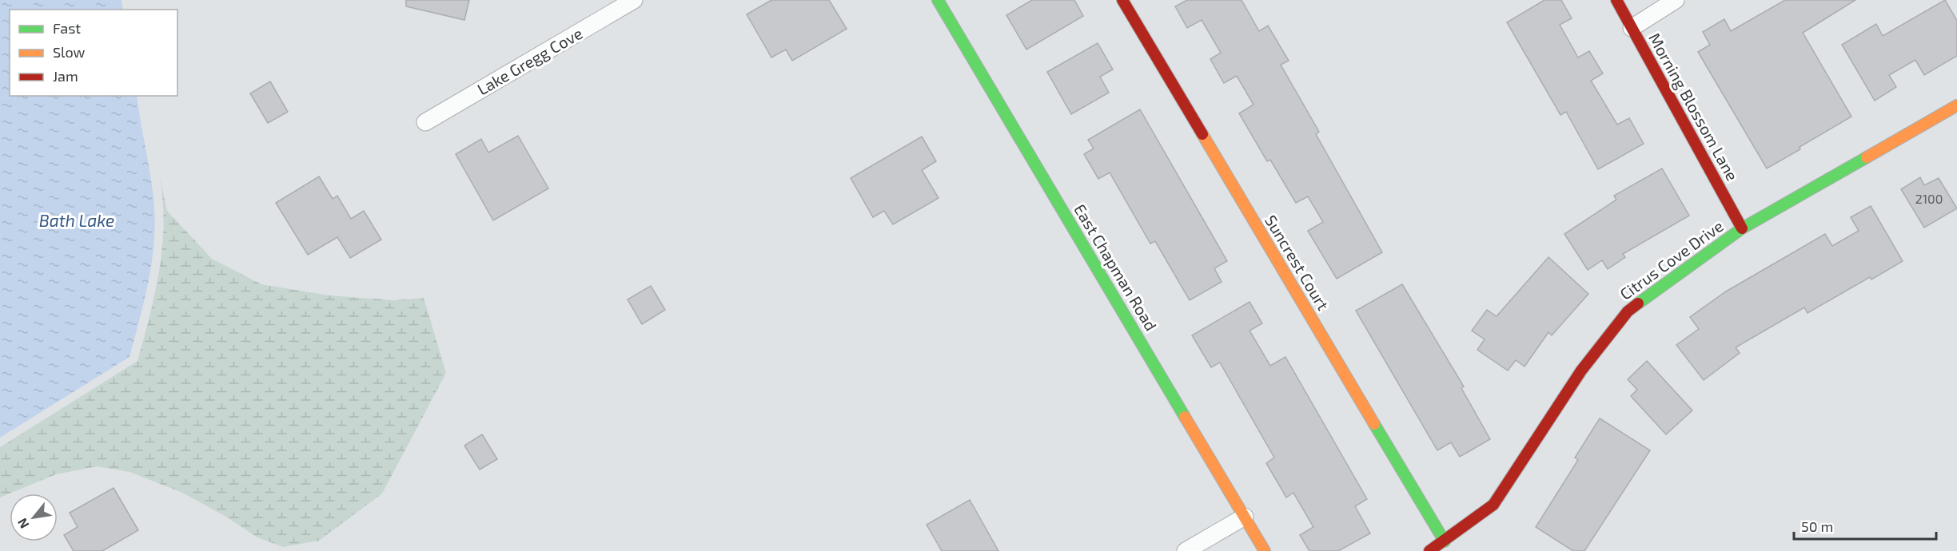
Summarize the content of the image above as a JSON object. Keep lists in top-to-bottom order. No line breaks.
{"streets":{"street":["Lake Gregg Cove","Morning Blossom Lane","Citrus Cove Drive","Suncrest Court","East Chapman Road"]},"crossings":[["Morning Blossom Lane","Citrus Cove Drive"],["Citrus Cove Drive","Suncrest Court"]],"water":["Bath Lake"],"house_numbers":["2100"],"legend":["Fast","Slow","Jam"],"scale_bar":"50 m","north":"bottom left"}
